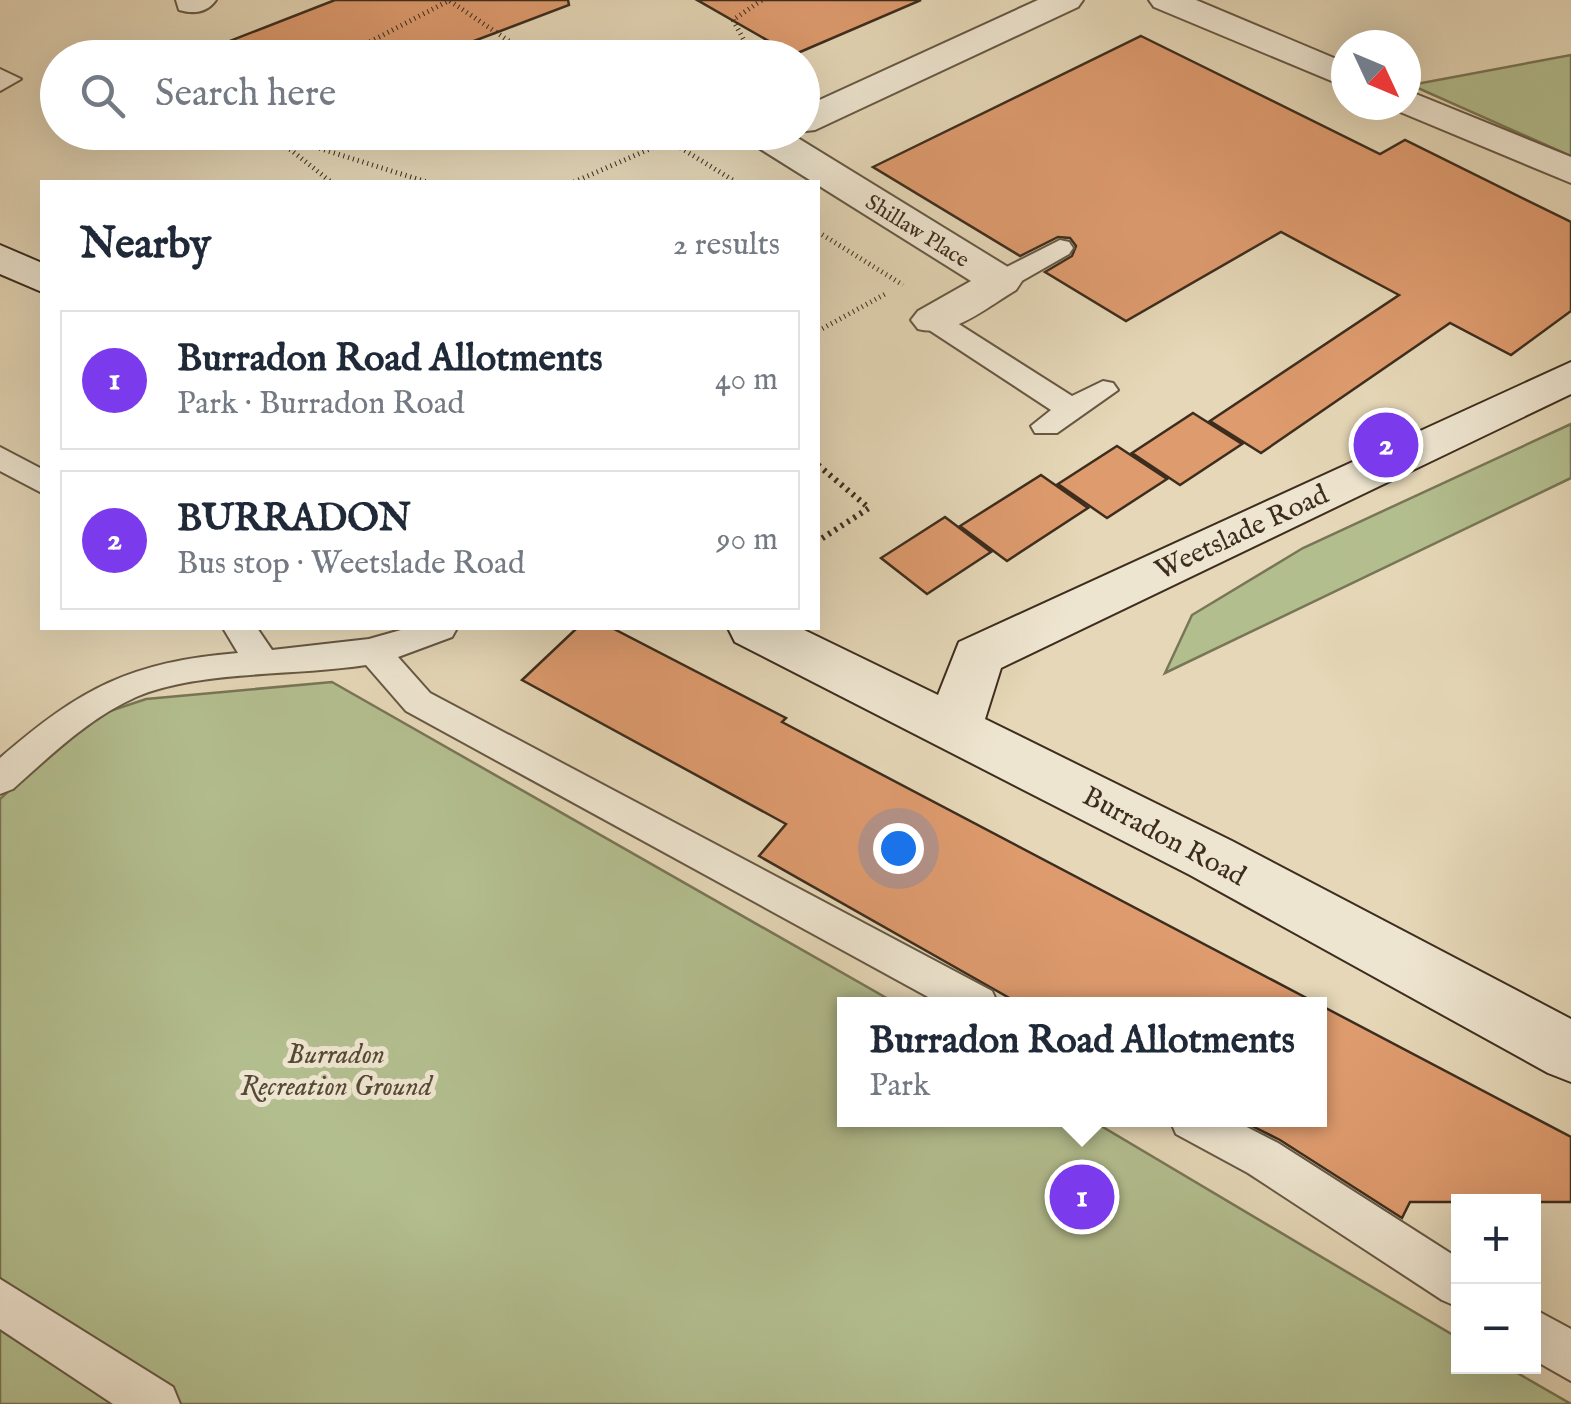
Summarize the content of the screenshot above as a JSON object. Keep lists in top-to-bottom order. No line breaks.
{"streets":{"street":["Shillaw Place","Weetslade Road","Burradon Road"]},"crossings":[["Weetslade Road","Burradon Road"]],"parks":["Burradon Recreation Ground"],"north":"bottom right","page":{"search":"Search here","heading":["Nearby","2 results"],"list":[{"mark":"1","name":"Burradon Road Allotments","note":"Park · Burradon Road","value":"40 m"},{"mark":"2","name":"BURRADON","note":"Bus stop · Weetslade Road","value":"90 m"}],"pins":["2","1"],"popup":["Burradon Road Allotments","Park"],"map_buttons":["+","−"]}}
